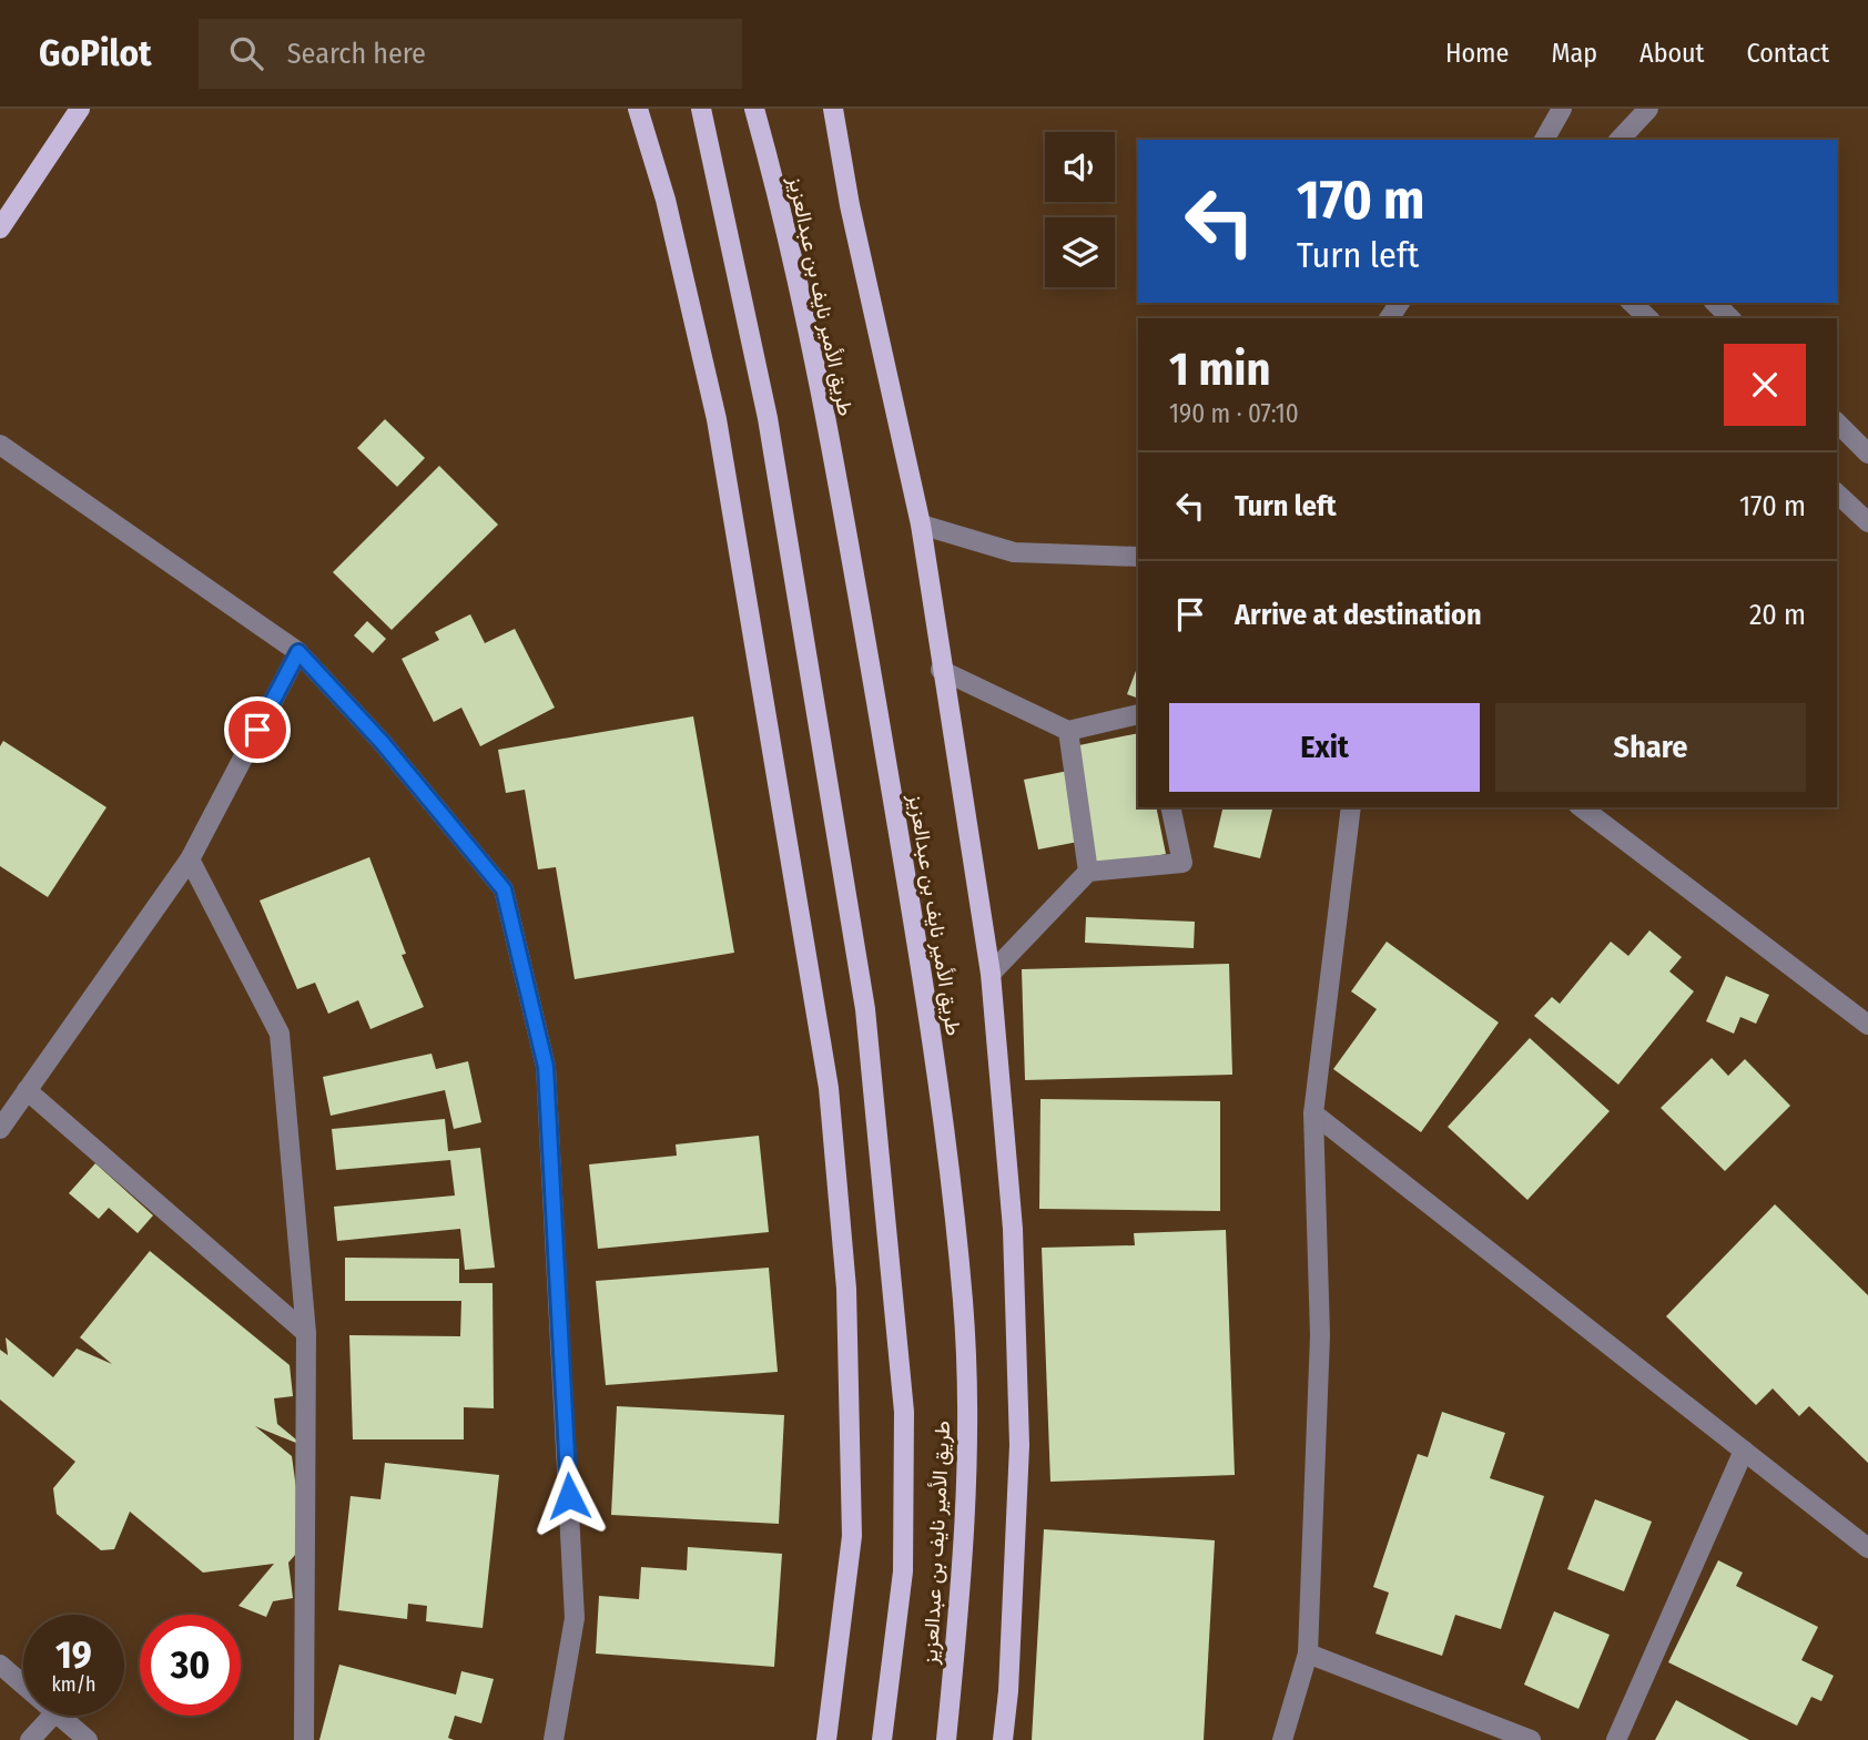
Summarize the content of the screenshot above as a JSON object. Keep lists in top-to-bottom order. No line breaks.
{"streets":{"main road":["طريق الأمير نايف بن عبدالعزيز"]},"page":{"header":"GoPilot","search":"Search here","nav":["Home","Map","About","Contact"],"turn":["170 m","Turn left"],"heading":["1 min","190 m · 07:10"],"list":[{"name":"Turn left","value":"170 m"},{"name":"Arrive at destination","value":"20 m"}],"buttons":["Exit","Share"],"speed":"19 km/h","limit":"30"}}
